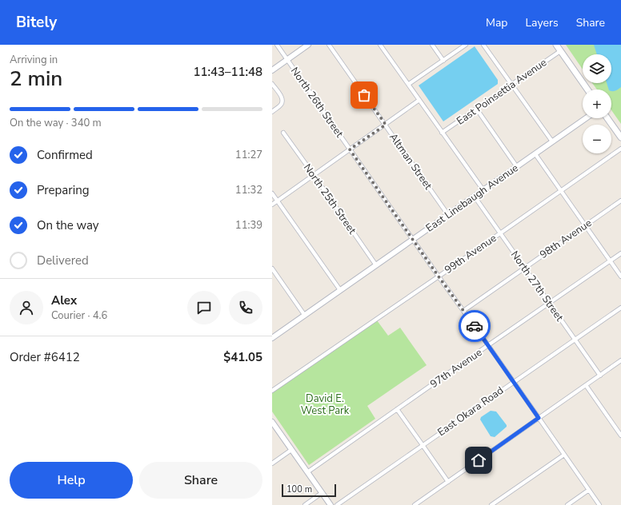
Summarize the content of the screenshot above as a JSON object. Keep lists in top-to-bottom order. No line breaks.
{"streets":{"street":["East Poinsettia Avenue","North 26th Street","Altman Street","East Linebaugh Avenue","North 25th Street","98th Avenue","99th Avenue","North 27th Street","97th Avenue","East Okara Road"]},"crossings":[["North 26th Street","East Linebaugh Avenue"],["North 26th Street","98th Avenue"],["North 26th Street","99th Avenue"],["North 26th Street","97th Avenue"],["North 26th Street","East Okara Road"],["Altman Street","East Linebaugh Avenue"],["East Linebaugh Avenue","North 25th Street"],["East Linebaugh Avenue","North 27th Street"],["98th Avenue","North 27th Street"],["99th Avenue","North 27th Street"],["North 27th Street","97th Avenue"],["North 27th Street","East Okara Road"]],"parks":["David E. West Park"],"scale_bar":"100 m","page":{"header":"Bitely","nav":["Map","Layers","Share"],"heading":["2 min","Arriving in","11:43–11:48"],"panel":["Alex","Courier · 4.6","Order #6412","$41.05"],"map_buttons":["+","−"],"bar":"On the way · 340 m","list":[["Confirmed","11:27"],["Preparing","11:32"],["On the way","11:39"],"Delivered"],"buttons":["Help","Share"],"scale":"100 m"}}
